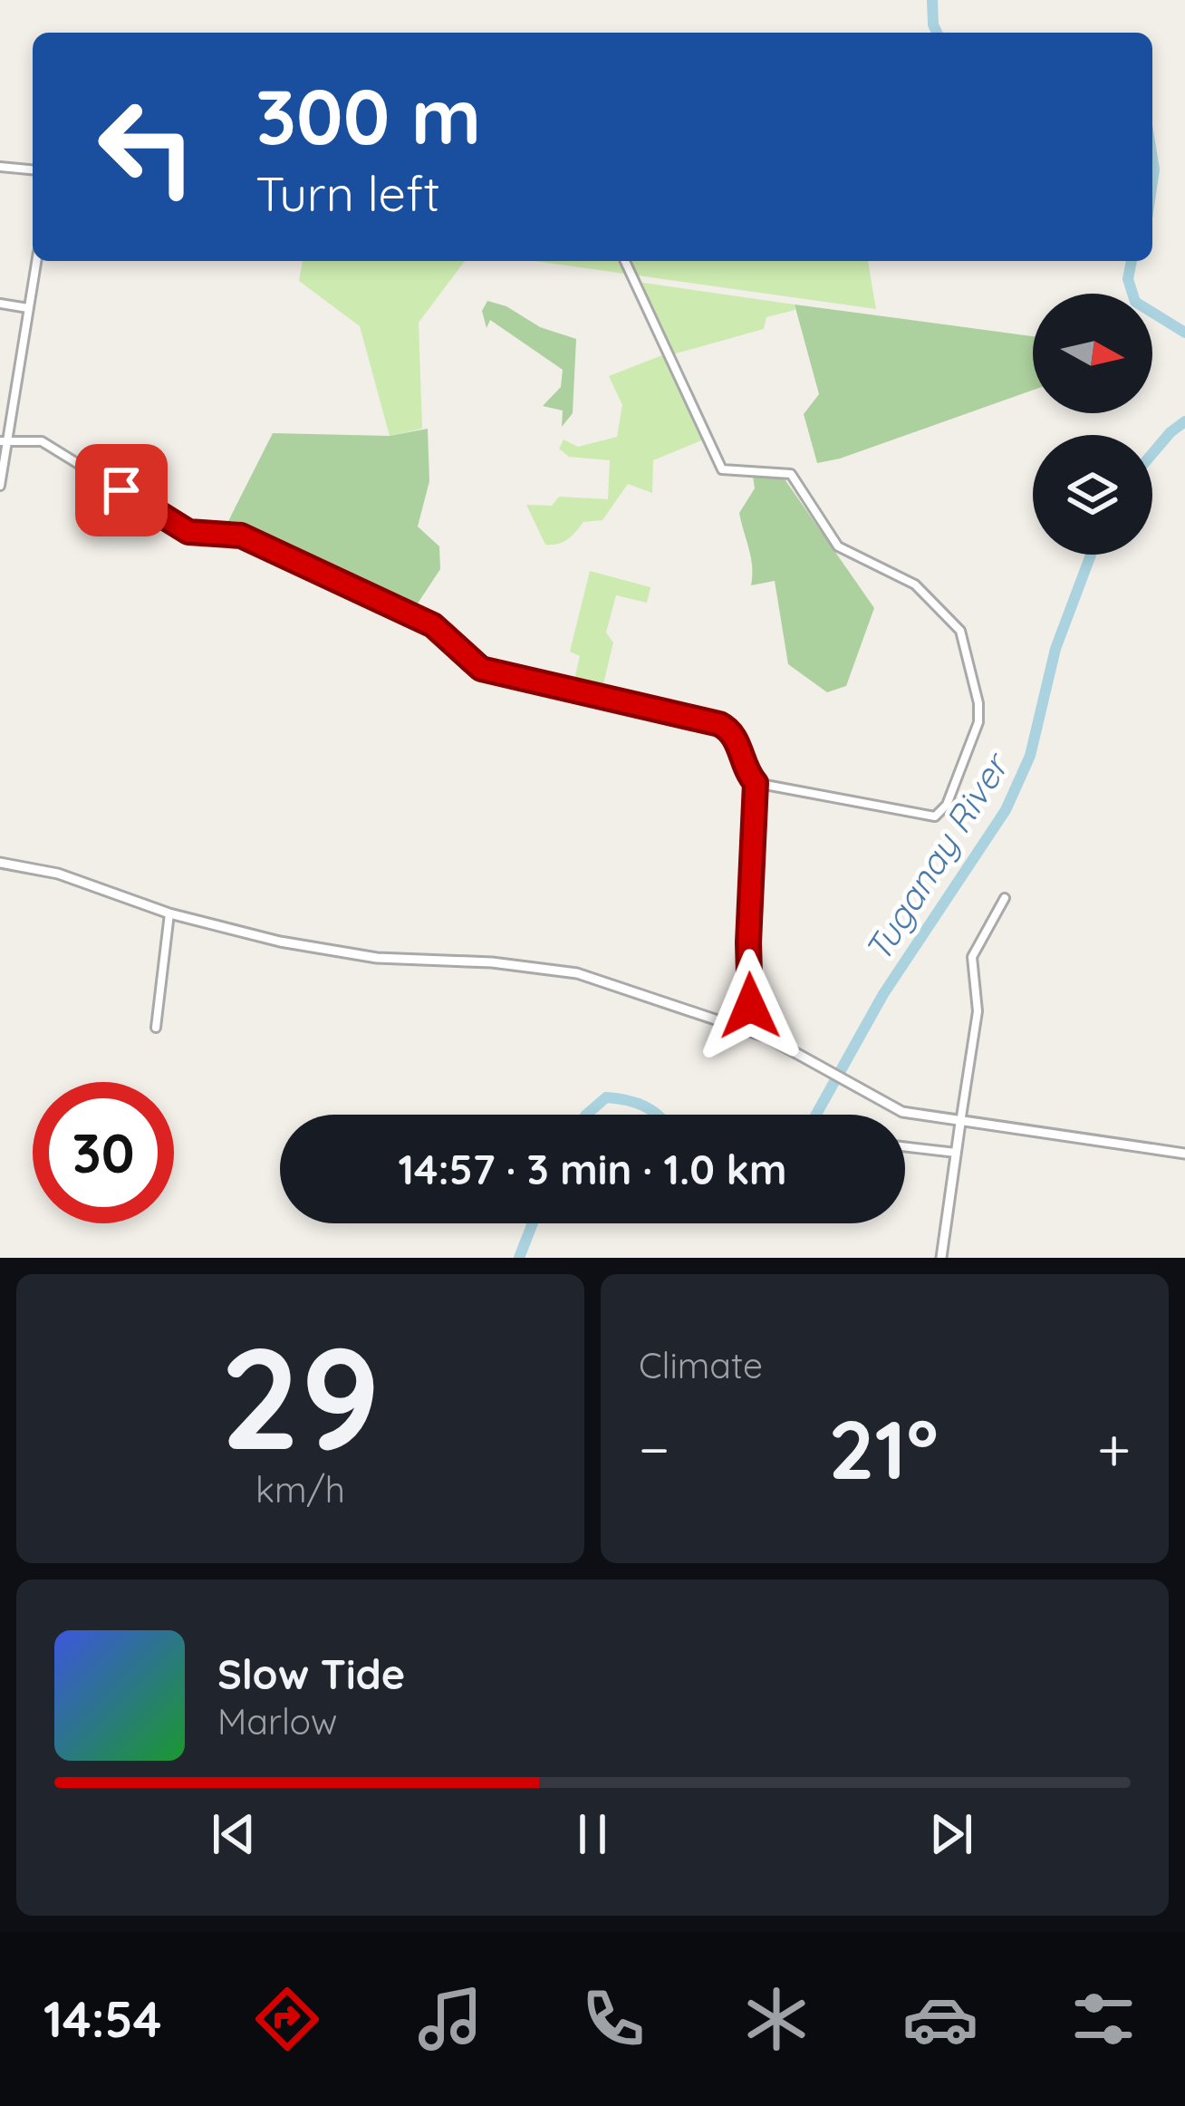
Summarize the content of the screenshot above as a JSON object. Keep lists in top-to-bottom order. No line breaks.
{"water":["Tuganay River"],"north":"right","page":{"turn":["300 m","Turn left"],"limit":"30","trip":"14:57 · 3 min · 1.0 km","tile":[["29","km/h"],"Climate"],"heat":["−","21°","+"],"song":["Slow Tide","Marlow"],"tabs":"14:54"}}
